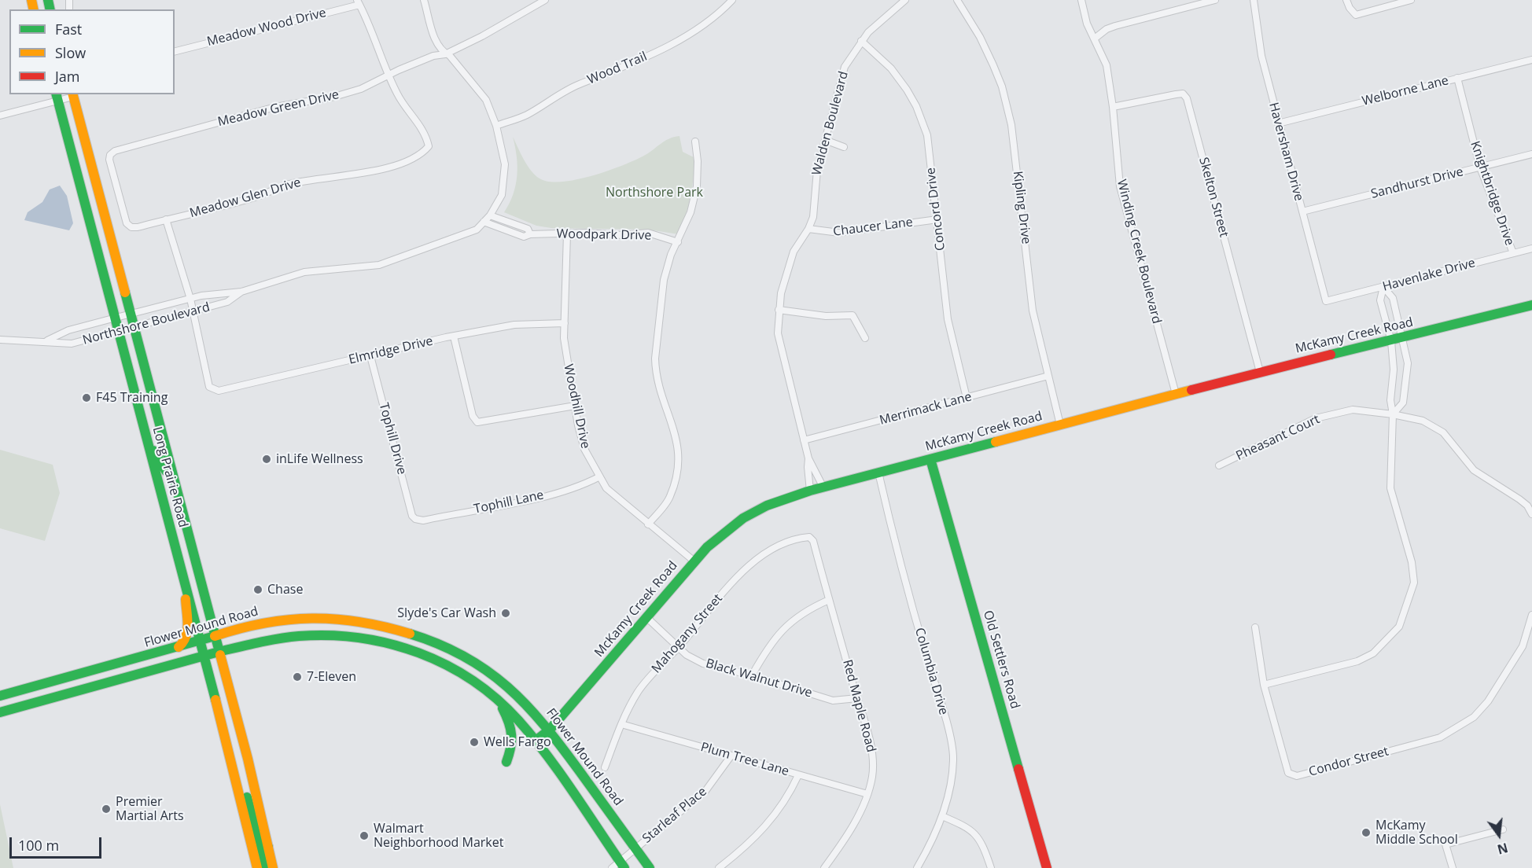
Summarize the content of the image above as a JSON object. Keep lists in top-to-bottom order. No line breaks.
{"streets":{"main road":["McKamy Creek Road","Long Prairie Road","Flower Mound Road","Old Settlers Road"],"street":["Meadow Wood Drive","Wood Trail","Welborne Lane","Meadow Green Drive","Walden Boulevard","Haversham Drive","Sandhurst Drive","Knightbridge Drive","Skelton Street","Meadow Glen Drive","Kipling Drive","Concord Drive","Chaucer Lane","Woodpark Drive","Winding Creek Boulevard","Havenlake Drive","Northshore Boulevard","Elmridge Drive","Woodhill Drive","Merrimack Lane","Pheasant Court","Tophill Drive","Tophill Lane","Mahogany Street","Columbia Drive","Black Walnut Drive","Red Maple Road","Plum Tree Lane","Condor Street","Starleaf Place"]},"crossings":[["Wood Trail","Northshore Boulevard"],["Welborne Lane","Haversham Drive"],["Welborne Lane","Knightbridge Drive"],["Meadow Green Drive","Meadow Glen Drive"],["Meadow Green Drive","Northshore Boulevard"],["Walden Boulevard","Concord Drive"],["Walden Boulevard","Chaucer Lane"],["Walden Boulevard","McKamy Creek Road"],["Walden Boulevard","Merrimack Lane"],["Haversham Drive","Sandhurst Drive"],["Haversham Drive","Havenlake Drive"],["Sandhurst Drive","Knightbridge Drive"],["Knightbridge Drive","Havenlake Drive"],["Skelton Street","Winding Creek Boulevard"],["Skelton Street","McKamy Creek Road"],["Kipling Drive","McKamy Creek Road"],["Kipling Drive","Merrimack Lane"],["Concord Drive","Chaucer Lane"],["Concord Drive","Merrimack Lane"],["Woodpark Drive","Northshore Boulevard"],["Woodpark Drive","Woodhill Drive"],["Winding Creek Boulevard","McKamy Creek Road"],["Northshore Boulevard","Elmridge Drive"],["Northshore Boulevard","Long Prairie Road"],["McKamy Creek Road","Woodhill Drive"],["McKamy Creek Road","Flower Mound Road"],["McKamy Creek Road","Old Settlers Road"],["McKamy Creek Road","Columbia Drive"],["McKamy Creek Road","Black Walnut Drive"],["Elmridge Drive","Woodhill Drive"],["Elmridge Drive","Tophill Drive"],["Woodhill Drive","Tophill Lane"],["Tophill Drive","Tophill Lane"],["Long Prairie Road","Flower Mound Road"],["Flower Mound Road","Starleaf Place"],["Mahogany Street","Black Walnut Drive"],["Mahogany Street","Red Maple Road"],["Mahogany Street","Plum Tree Lane"],["Black Walnut Drive","Red Maple Road"],["Red Maple Road","Plum Tree Lane"],["Plum Tree Lane","Starleaf Place"]],"parks":["Northshore Park"],"places":["F45 Training","inLife Wellness","Chase","Slyde's Car Wash","7-Eleven","Wells Fargo","Premier Martial Arts","McKamy Middle School","Walmart Neighborhood Market"],"legend":["Fast","Slow","Jam"],"scale_bar":"100 m","north":"bottom"}
